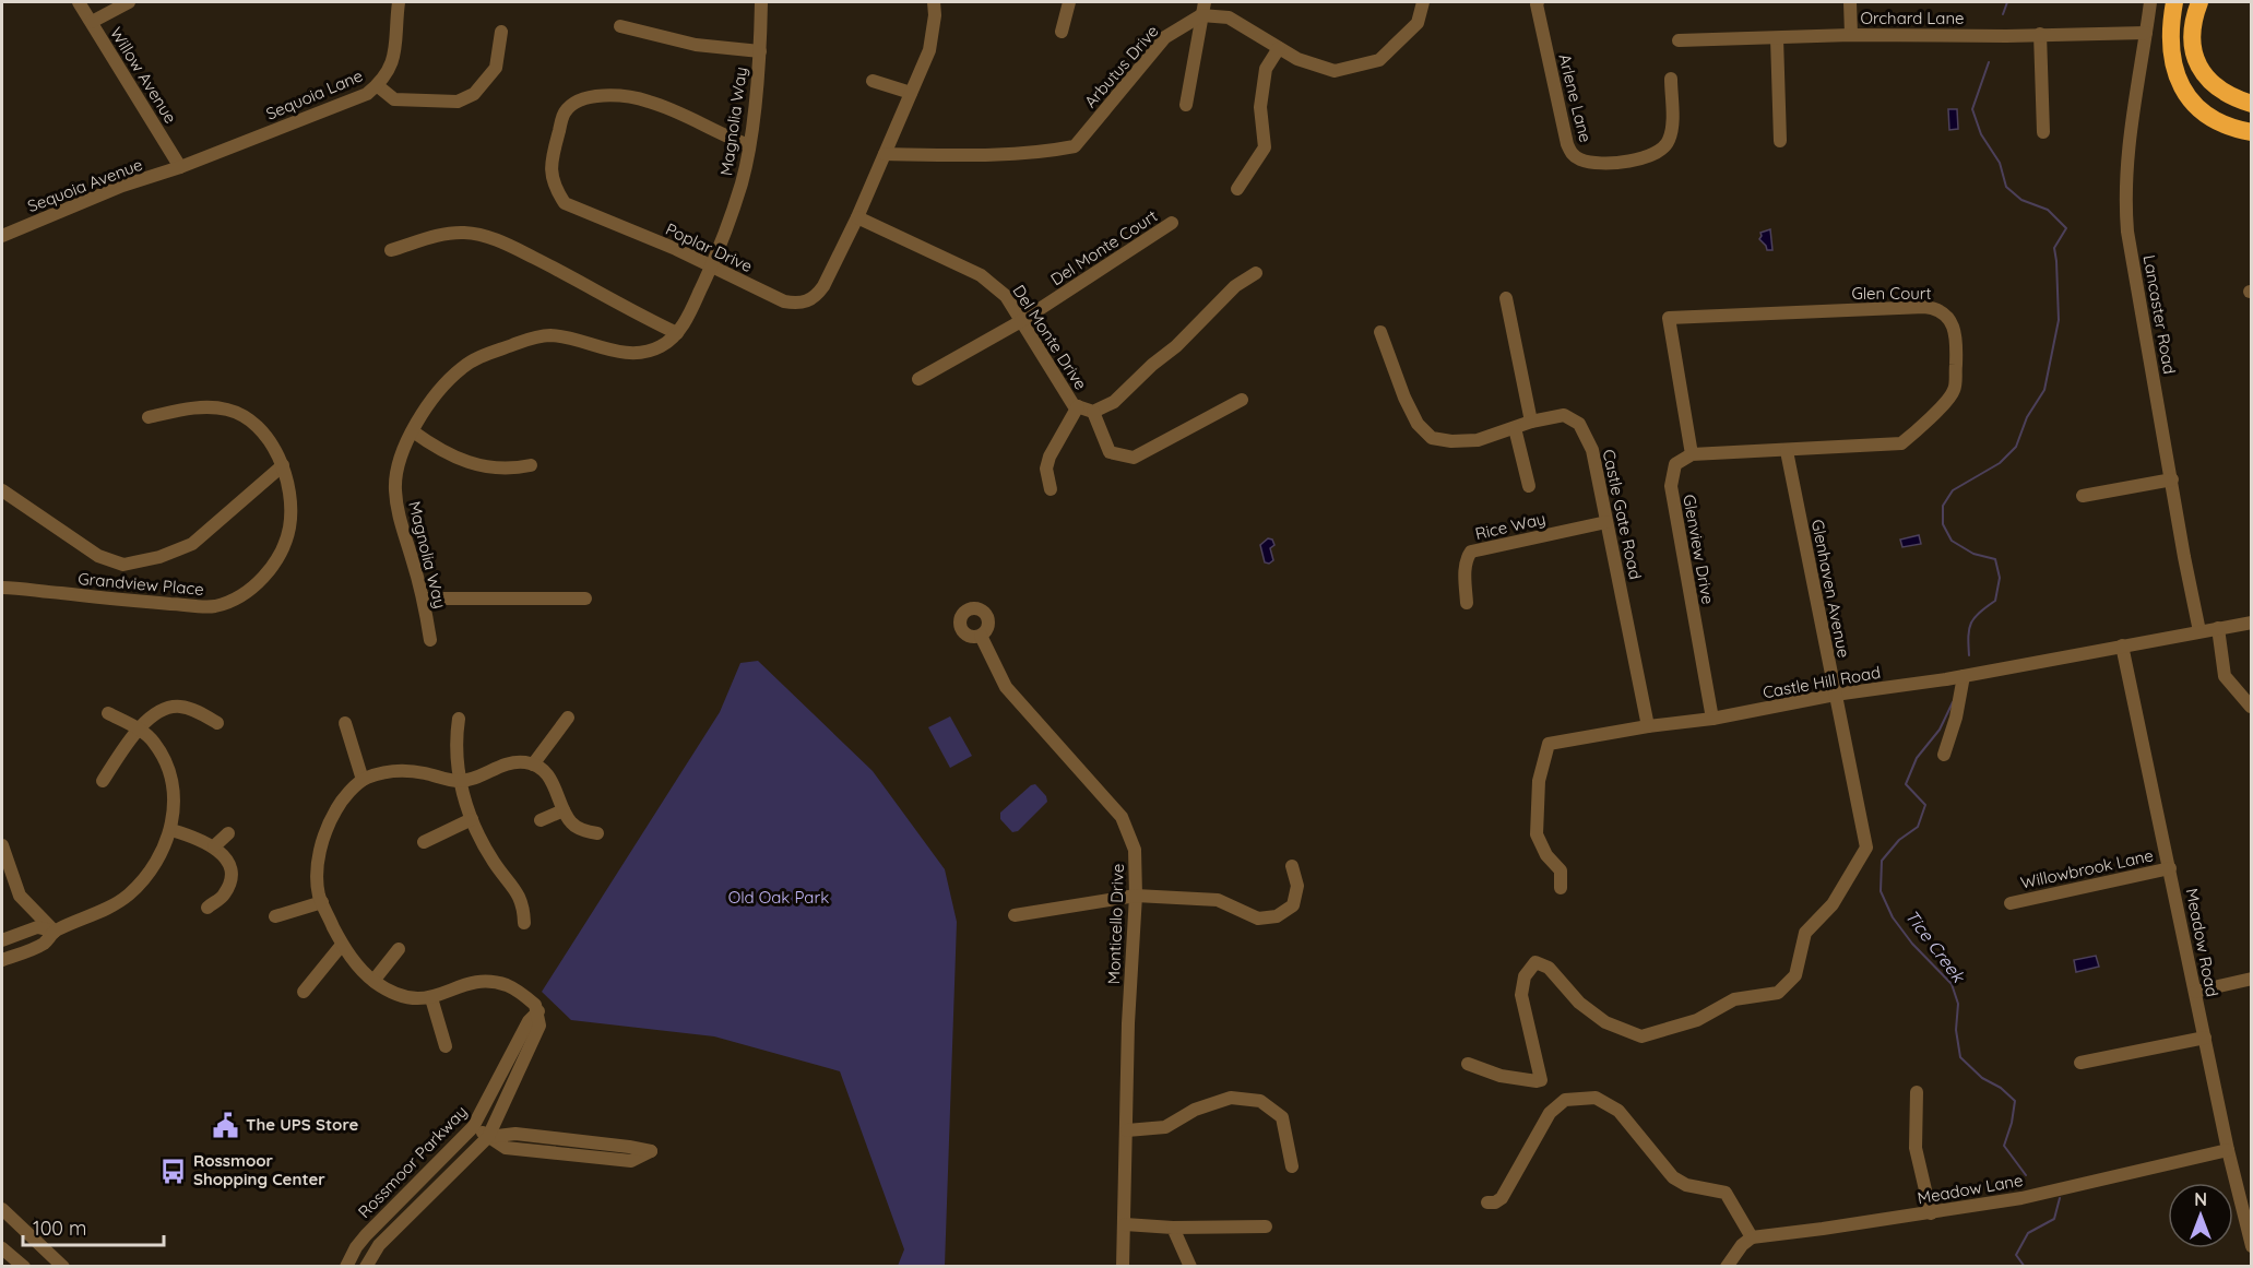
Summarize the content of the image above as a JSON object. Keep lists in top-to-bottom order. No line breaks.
{"streets":{"street":["Orchard Lane","Arbutus Drive","Willow Avenue","Sequoia Lane","Arlene Lane","Magnolia Way","Sequoia Avenue","Poplar Drive","Del Monte Court","Glen Court","Lancaster Road","Del Monte Drive","Castle Gate Road","Rice Way","Glenview Drive","Grandview Place","Glenhaven Avenue","Castle Hill Road","Willowbrook Lane","Monticello Drive","Meadow Road","Rossmoor Parkway","Meadow Lane"]},"crossings":[["Orchard Lane","Lancaster Road"],["Arbutus Drive","Poplar Drive"],["Willow Avenue","Sequoia Lane"],["Willow Avenue","Sequoia Avenue"],["Sequoia Lane","Sequoia Avenue"],["Magnolia Way","Poplar Drive"],["Poplar Drive","Del Monte Drive"],["Del Monte Court","Del Monte Drive"],["Glen Court","Glenview Drive"],["Glen Court","Glenhaven Avenue"],["Lancaster Road","Castle Hill Road"],["Castle Gate Road","Rice Way"],["Castle Gate Road","Castle Hill Road"],["Glenview Drive","Castle Hill Road"],["Glenhaven Avenue","Castle Hill Road"],["Castle Hill Road","Meadow Road"],["Willowbrook Lane","Meadow Road"],["Meadow Road","Meadow Lane"]],"water":["Tice Creek"],"parks":["Old Oak Park"],"places":{"public building":["The UPS Store"],"bus stop":["Rossmoor Shopping Center"]},"scale_bar":"100 m","north":"top"}
